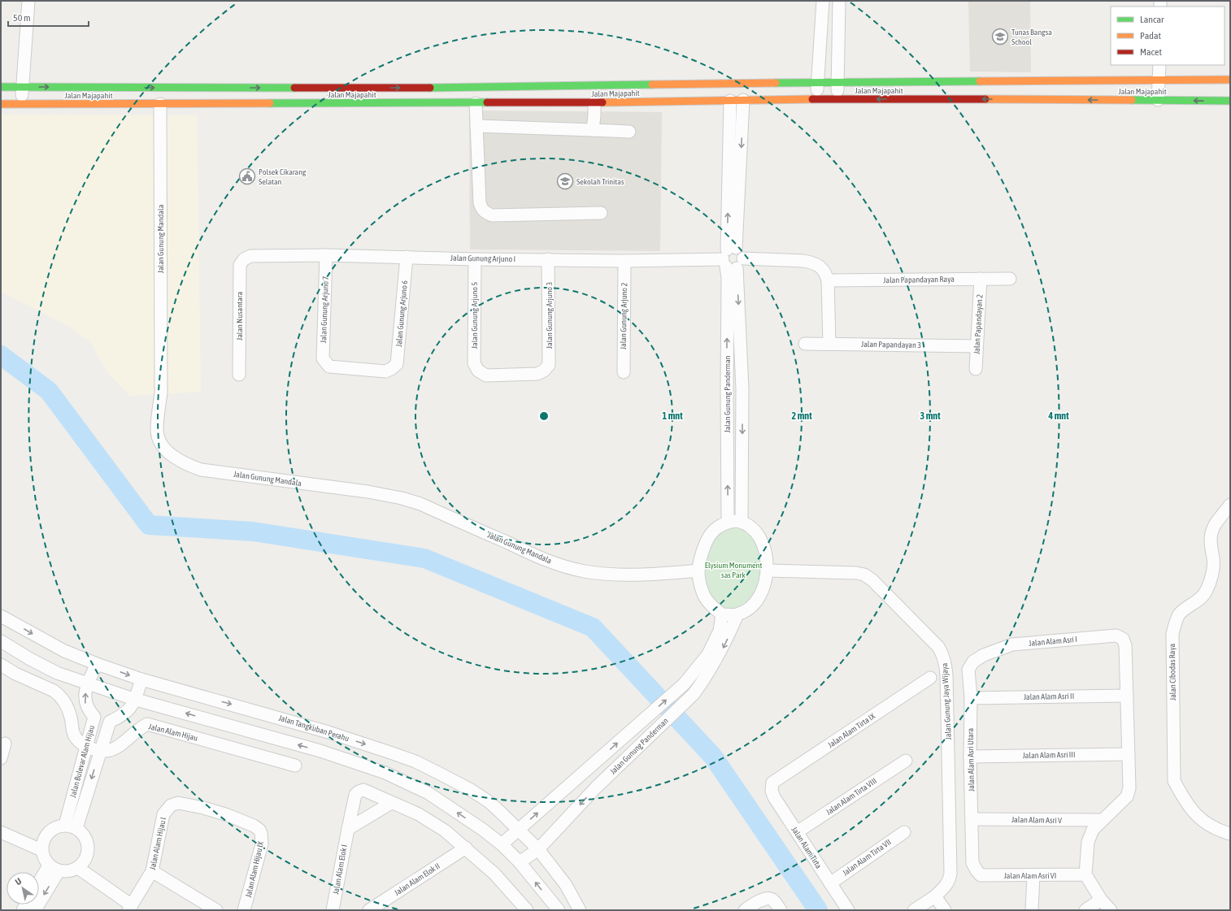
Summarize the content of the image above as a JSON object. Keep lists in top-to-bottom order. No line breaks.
{"streets":{"street":["Jalan Majapahit","Jalan Gunung Mandala","Jalan Gunung Arjuno I","Jalan Papandayan Raya","Jalan Gunung Arjuno 7","Jalan Gunung Arjuno 6","Jalan Gunung Arjuno 5","Jalan Gunung Arjuno 3","Jalan Nusantara","Jalan Gunung Arjuno 2","Jalan Papandayan 2","Jalan Papandayan 3","Jalan Gunung Panderman","Jalan Alam Asri I","Jalan Cibodas Raya","Jalan Alam Asri II","Jalan Gunung Jaya Wijaya","Jalan Tangkuban Perahu","Jalan Alam Tirta IX","Jalan Alam Hijau","Jalan Alam Asri III","Jalan Alam Asri Utara","Jalan Bulevar Alam Hijau","Jalan Alam Tirta VIII","Jalan Alam Asri V","Jalan Alam Hijau I","Jalan Alam Tirta","Jalan Alam Tirta VII","Jalan Alam Hijau IX","Jalan Alam Elok I","Jalan Alam Asri VI","Jalan Alam Elok II"]},"crossings":[["Jalan Majapahit","Jalan Gunung Mandala"],["Jalan Majapahit","Jalan Gunung Panderman"],["Jalan Gunung Mandala","Jalan Gunung Panderman"],["Jalan Gunung Mandala","Jalan Gunung Jaya Wijaya"],["Jalan Gunung Arjuno I","Jalan Papandayan Raya"],["Jalan Gunung Arjuno I","Jalan Gunung Arjuno 7"],["Jalan Gunung Arjuno I","Jalan Gunung Arjuno 6"],["Jalan Gunung Arjuno I","Jalan Gunung Arjuno 5"],["Jalan Gunung Arjuno I","Jalan Gunung Arjuno 3"],["Jalan Gunung Arjuno I","Jalan Nusantara"],["Jalan Gunung Arjuno I","Jalan Gunung Arjuno 2"],["Jalan Gunung Arjuno I","Jalan Gunung Panderman"],["Jalan Papandayan Raya","Jalan Papandayan 2"],["Jalan Gunung Arjuno 7","Jalan Gunung Arjuno 6"],["Jalan Gunung Arjuno 5","Jalan Gunung Arjuno 3"],["Jalan Papandayan 2","Jalan Papandayan 3"],["Jalan Gunung Panderman","Jalan Gunung Jaya Wijaya"],["Jalan Gunung Panderman","Jalan Tangkuban Perahu"],["Jalan Alam Asri I","Jalan Alam Asri II"],["Jalan Alam Asri I","Jalan Alam Asri Utara"],["Jalan Alam Asri II","Jalan Alam Asri Utara"],["Jalan Tangkuban Perahu","Jalan Bulevar Alam Hijau"],["Jalan Alam Tirta IX","Jalan Alam Tirta"],["Jalan Alam Hijau","Jalan Bulevar Alam Hijau"],["Jalan Alam Asri III","Jalan Alam Asri Utara"],["Jalan Alam Asri Utara","Jalan Alam Asri V"],["Jalan Alam Asri Utara","Jalan Alam Asri VI"],["Jalan Alam Tirta VIII","Jalan Alam Tirta"],["Jalan Alam Hijau I","Jalan Alam Hijau IX"],["Jalan Alam Tirta","Jalan Alam Tirta VII"]],"parks":["Elysium Monument sas Park"],"places":{"school or university":["Tunas Bangsa School","Sekolah Trinitas"],"public building":["Polsek Cikarang Selatan"]},"legend":["Lancar","Padat","Macet"],"scale_bar":"50 m","north":"top left","rings":["1 mnt","2 mnt","3 mnt","4 mnt"]}
